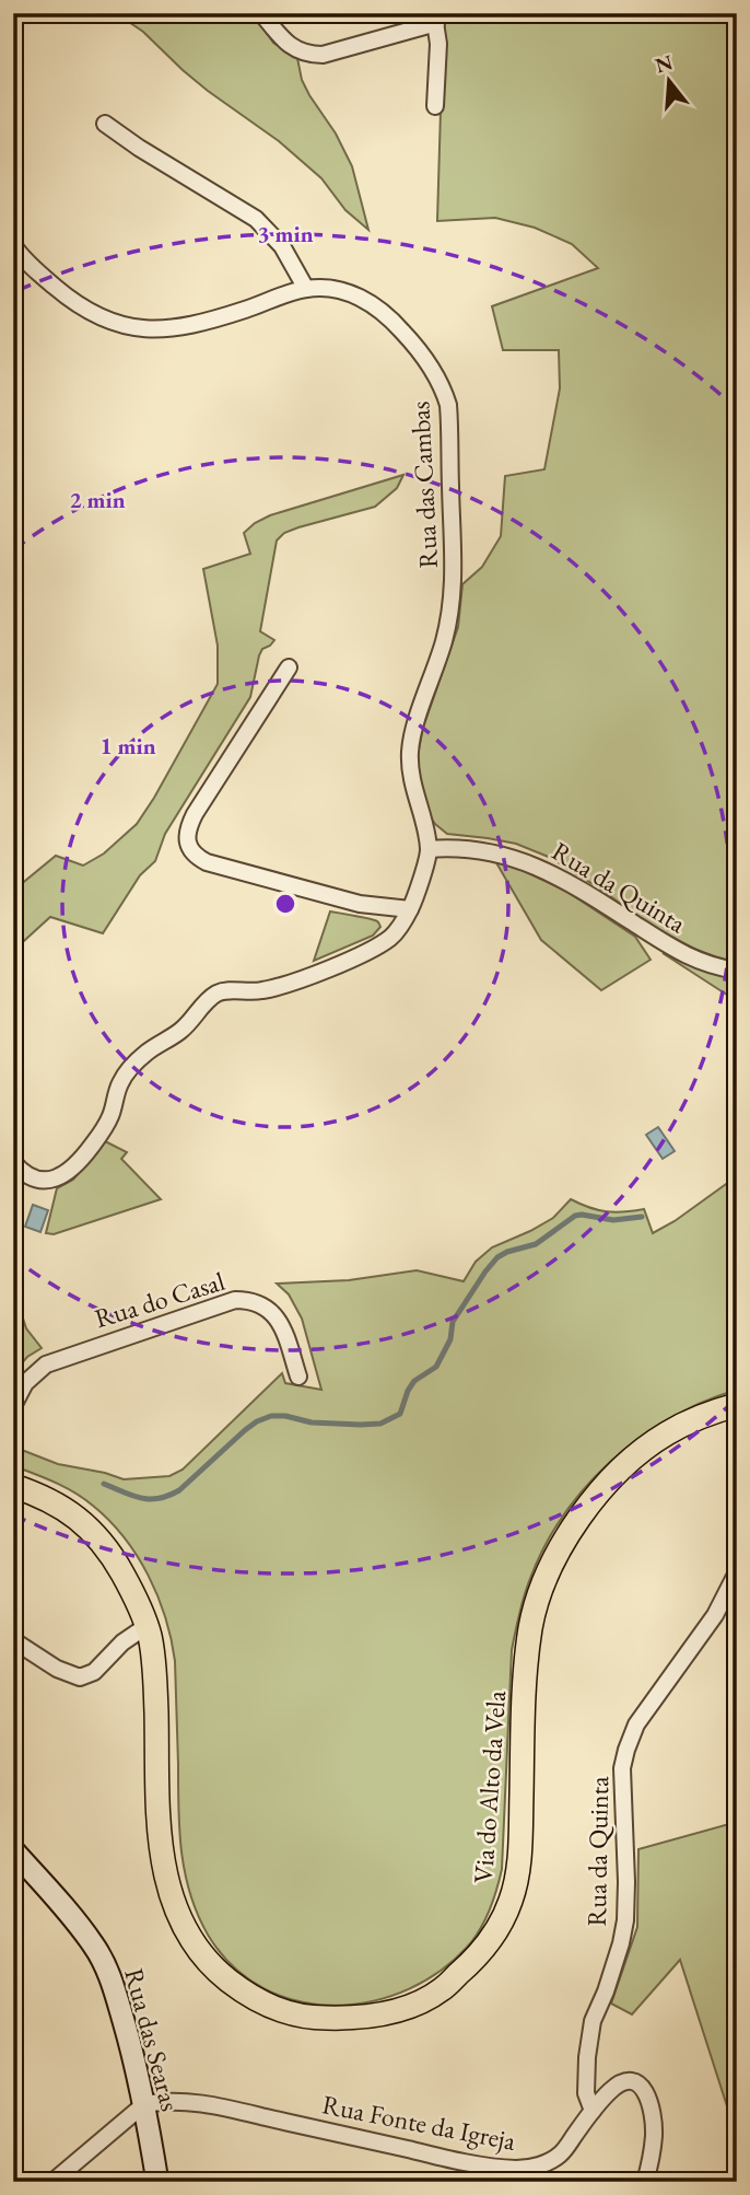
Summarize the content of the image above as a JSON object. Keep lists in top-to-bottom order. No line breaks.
{"streets":{"main road":["Via do Alto da Vela"],"street":["Rua das Cambas","Rua da Quinta","Rua do Casal","Rua das Searas","Rua Fonte da Igreja"]},"crossings":[["Rua das Cambas","Rua da Quinta"],["Rua da Quinta","Rua Fonte da Igreja"],["Rua das Searas","Rua Fonte da Igreja"]],"north":"top","rings":["3 min","2 min","1 min"]}
